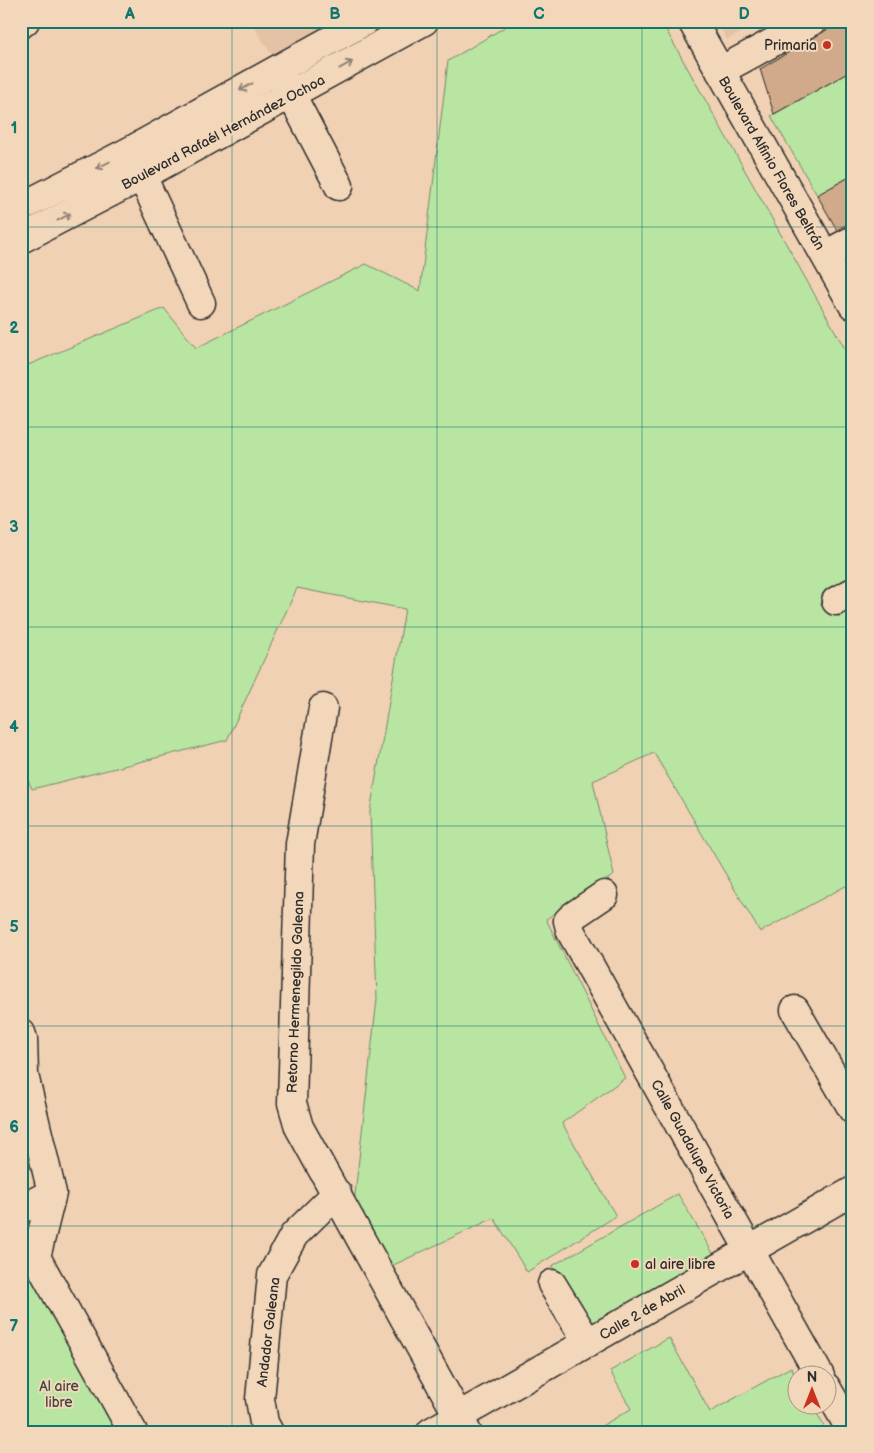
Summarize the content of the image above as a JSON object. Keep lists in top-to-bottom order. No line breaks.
{"streets":{"street":["Boulevard Rafaél Hernández Ochoa","Boulevard Alfinio Flores Beltrán","Retorno Hermenegildo Galeana","Calle Guadalupe Victoria","Calle 2 de Abril","Andador Galeana"]},"crossings":[["Retorno Hermenegildo Galeana","Calle 2 de Abril"],["Retorno Hermenegildo Galeana","Andador Galeana"],["Calle Guadalupe Victoria","Calle 2 de Abril"]],"parks":["Al aire libre"],"places":["Primaria","al aire libre"],"north":"top","grid":{"columns":["A","B","C","D"],"rows":["1","2","3","4","5","6","7"]}}
